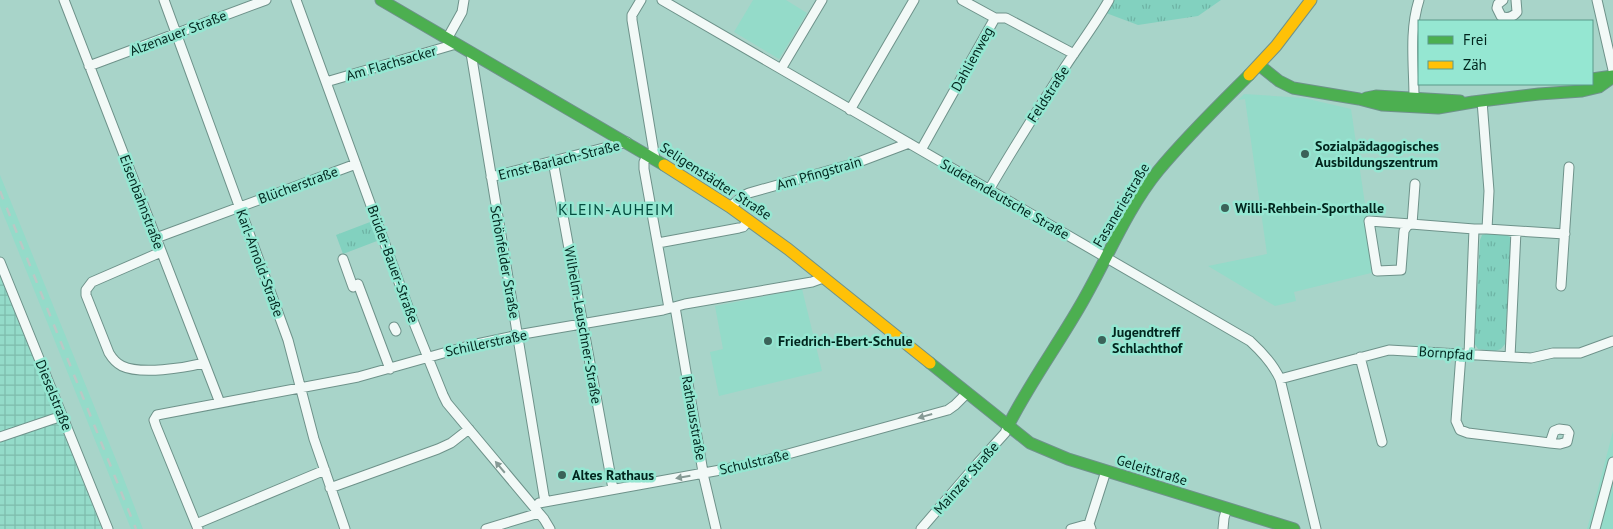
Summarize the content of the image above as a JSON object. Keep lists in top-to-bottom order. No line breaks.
{"streets":{"main road":["Seligenstädter Straße","Fasaneriestraße","Geleitstraße"],"street":["Alzenauer Straße","Dahlienweg","Am Flachsacker","Feldstraße","Ernst-Barlach-Straße","Am Pfingstrain","Blücherstraße","Sudetendeutsche Straße","Eisenbahnstraße","Schönfelder Straße","Karl-Arnold-Straße","Brüder-Bauer-Straße","Wilhelm-Leuschner-Straße","Schillerstraße","Bornpfad","Dieselstraße","Rathausstraße","Schulstraße","Mainzer Straße"]},"crossings":[["Alzenauer Straße","Eisenbahnstraße"],["Alzenauer Straße","Karl-Arnold-Straße"],["Dahlienweg","Feldstraße"],["Dahlienweg","Sudetendeutsche Straße"],["Am Flachsacker","Seligenstädter Straße"],["Am Flachsacker","Brüder-Bauer-Straße"],["Feldstraße","Sudetendeutsche Straße"],["Ernst-Barlach-Straße","Seligenstädter Straße"],["Ernst-Barlach-Straße","Schönfelder Straße"],["Ernst-Barlach-Straße","Wilhelm-Leuschner-Straße"],["Am Pfingstrain","Seligenstädter Straße"],["Am Pfingstrain","Sudetendeutsche Straße"],["Seligenstädter Straße","Fasaneriestraße"],["Seligenstädter Straße","Schönfelder Straße"],["Seligenstädter Straße","Schillerstraße"],["Seligenstädter Straße","Rathausstraße"],["Seligenstädter Straße","Schulstraße"],["Seligenstädter Straße","Geleitstraße"],["Seligenstädter Straße","Mainzer Straße"],["Blücherstraße","Eisenbahnstraße"],["Blücherstraße","Karl-Arnold-Straße"],["Blücherstraße","Brüder-Bauer-Straße"],["Sudetendeutsche Straße","Fasaneriestraße"],["Sudetendeutsche Straße","Bornpfad"],["Eisenbahnstraße","Schillerstraße"],["Fasaneriestraße","Geleitstraße"],["Fasaneriestraße","Mainzer Straße"],["Schönfelder Straße","Schillerstraße"],["Schönfelder Straße","Schulstraße"],["Karl-Arnold-Straße","Schillerstraße"],["Brüder-Bauer-Straße","Schillerstraße"],["Brüder-Bauer-Straße","Schulstraße"],["Wilhelm-Leuschner-Straße","Schillerstraße"],["Wilhelm-Leuschner-Straße","Schulstraße"],["Schillerstraße","Rathausstraße"],["Rathausstraße","Schulstraße"],["Geleitstraße","Mainzer Straße"]],"one_way":["Schulstraße"],"districts":["KLEIN-AUHEIM"],"places":["Sozialpädagogisches Ausbildungszentrum","Willi-Rehbein-Sporthalle","Jugendtreff Schlachthof","Friedrich-Ebert-Schule","Altes Rathaus"],"legend":["Frei","Zäh"]}
